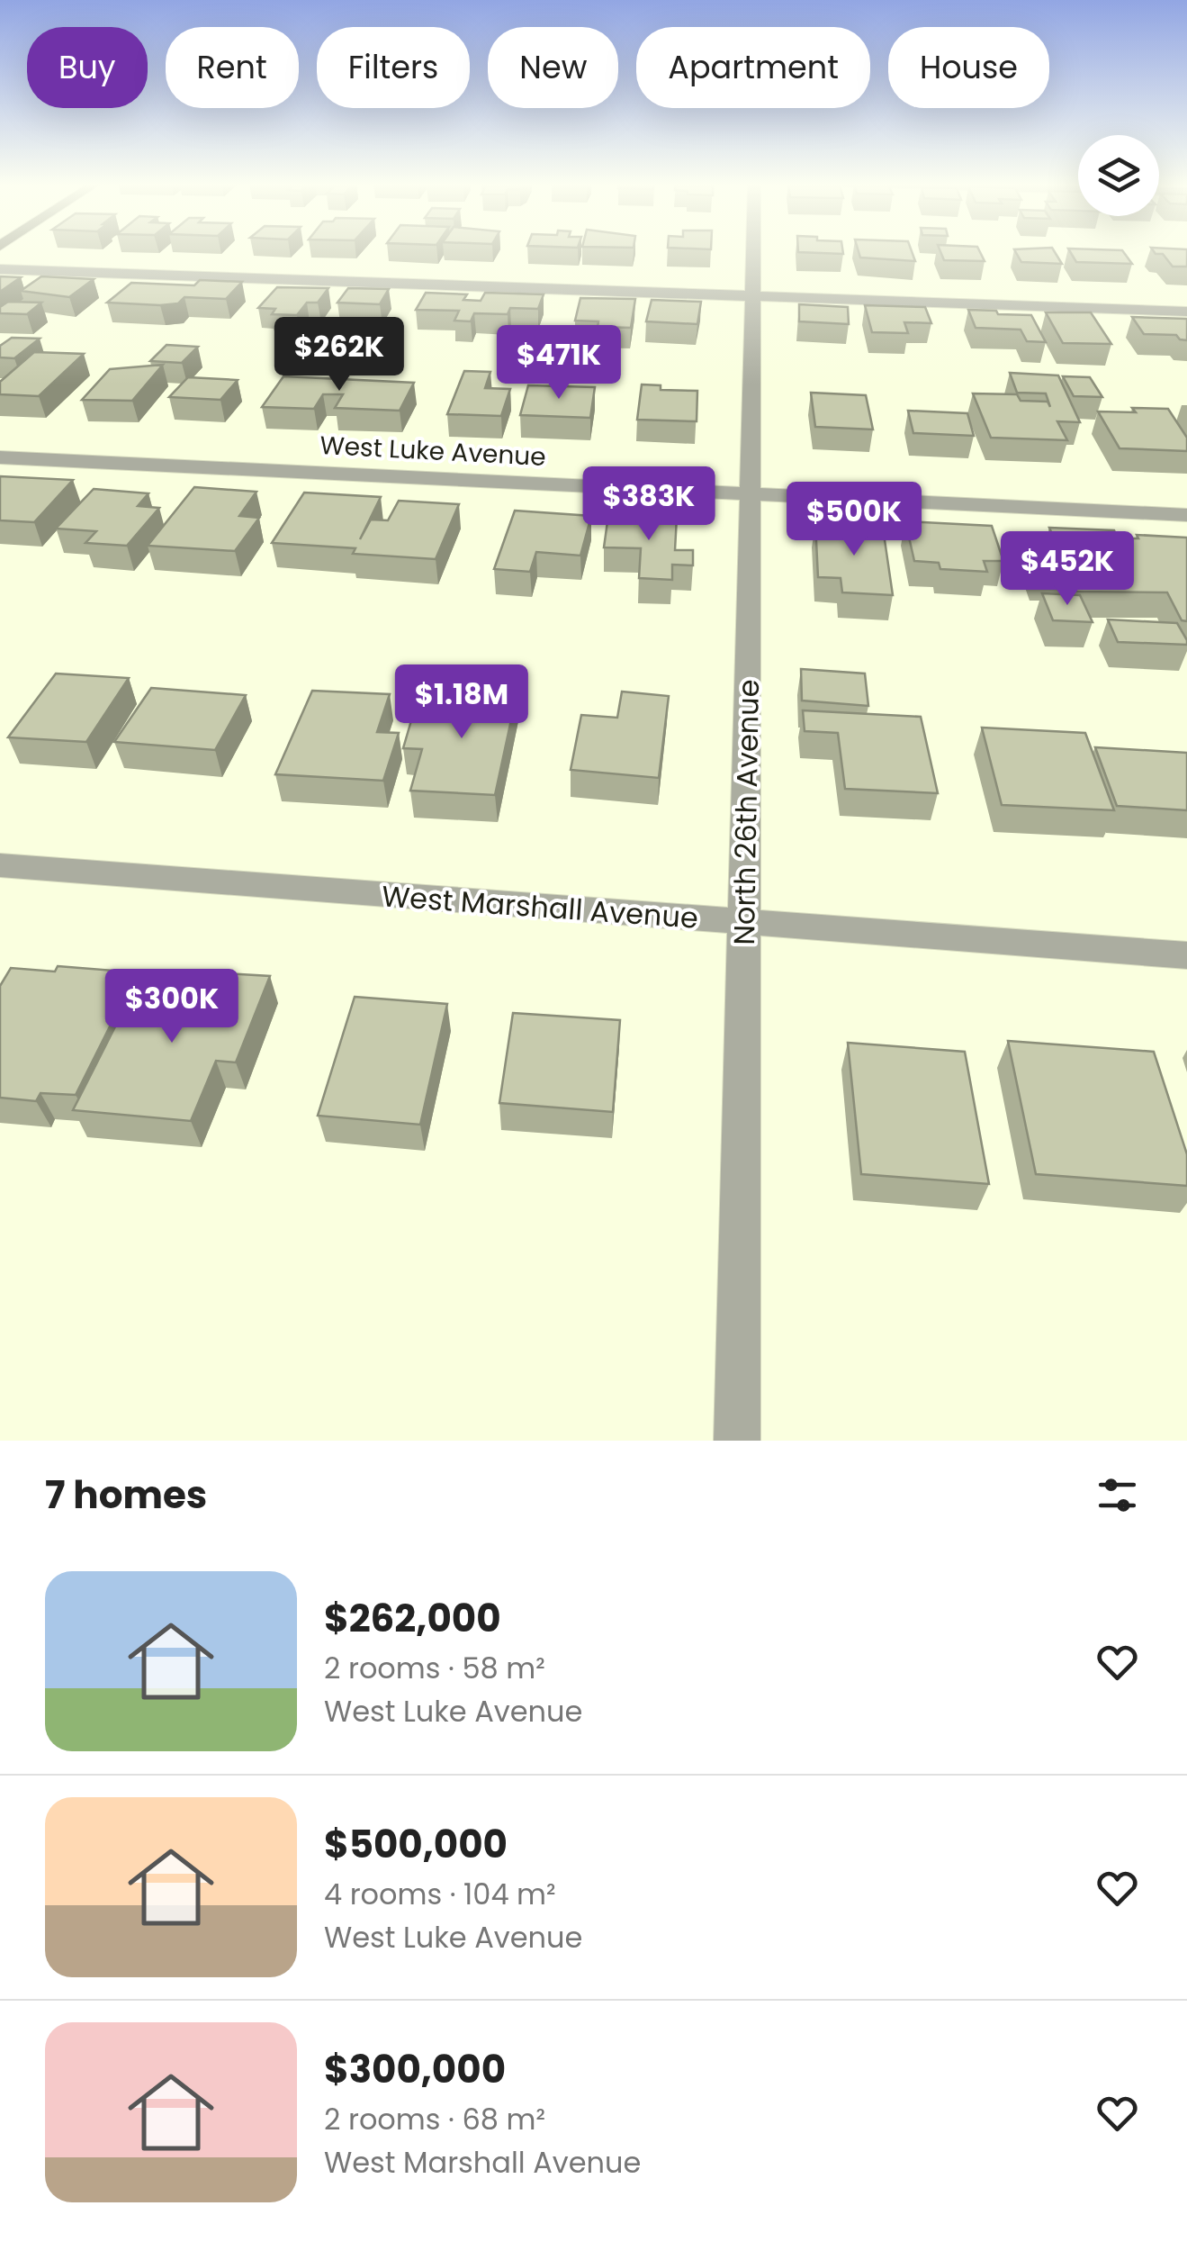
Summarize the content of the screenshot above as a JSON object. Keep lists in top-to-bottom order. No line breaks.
{"streets":{"street":["West Luke Avenue","North 26th Avenue","West Marshall Avenue"]},"crossings":[["West Luke Avenue","North 26th Avenue"],["North 26th Avenue","West Marshall Avenue"]],"page":{"chip":["Buy","Rent","Filters","New","Apartment","House"],"price":["$262K","$471K","$383K","$500K","$452K","$1.18M","$300K"],"heading":"7 homes","list":[{"name":"$262,000","note":"2 rooms · 58 m² · West Luke Avenue"},{"name":"$500,000","note":"4 rooms · 104 m² · West Luke Avenue"},{"name":"$300,000","note":"2 rooms · 68 m² · West Marshall Avenue"}]}}
